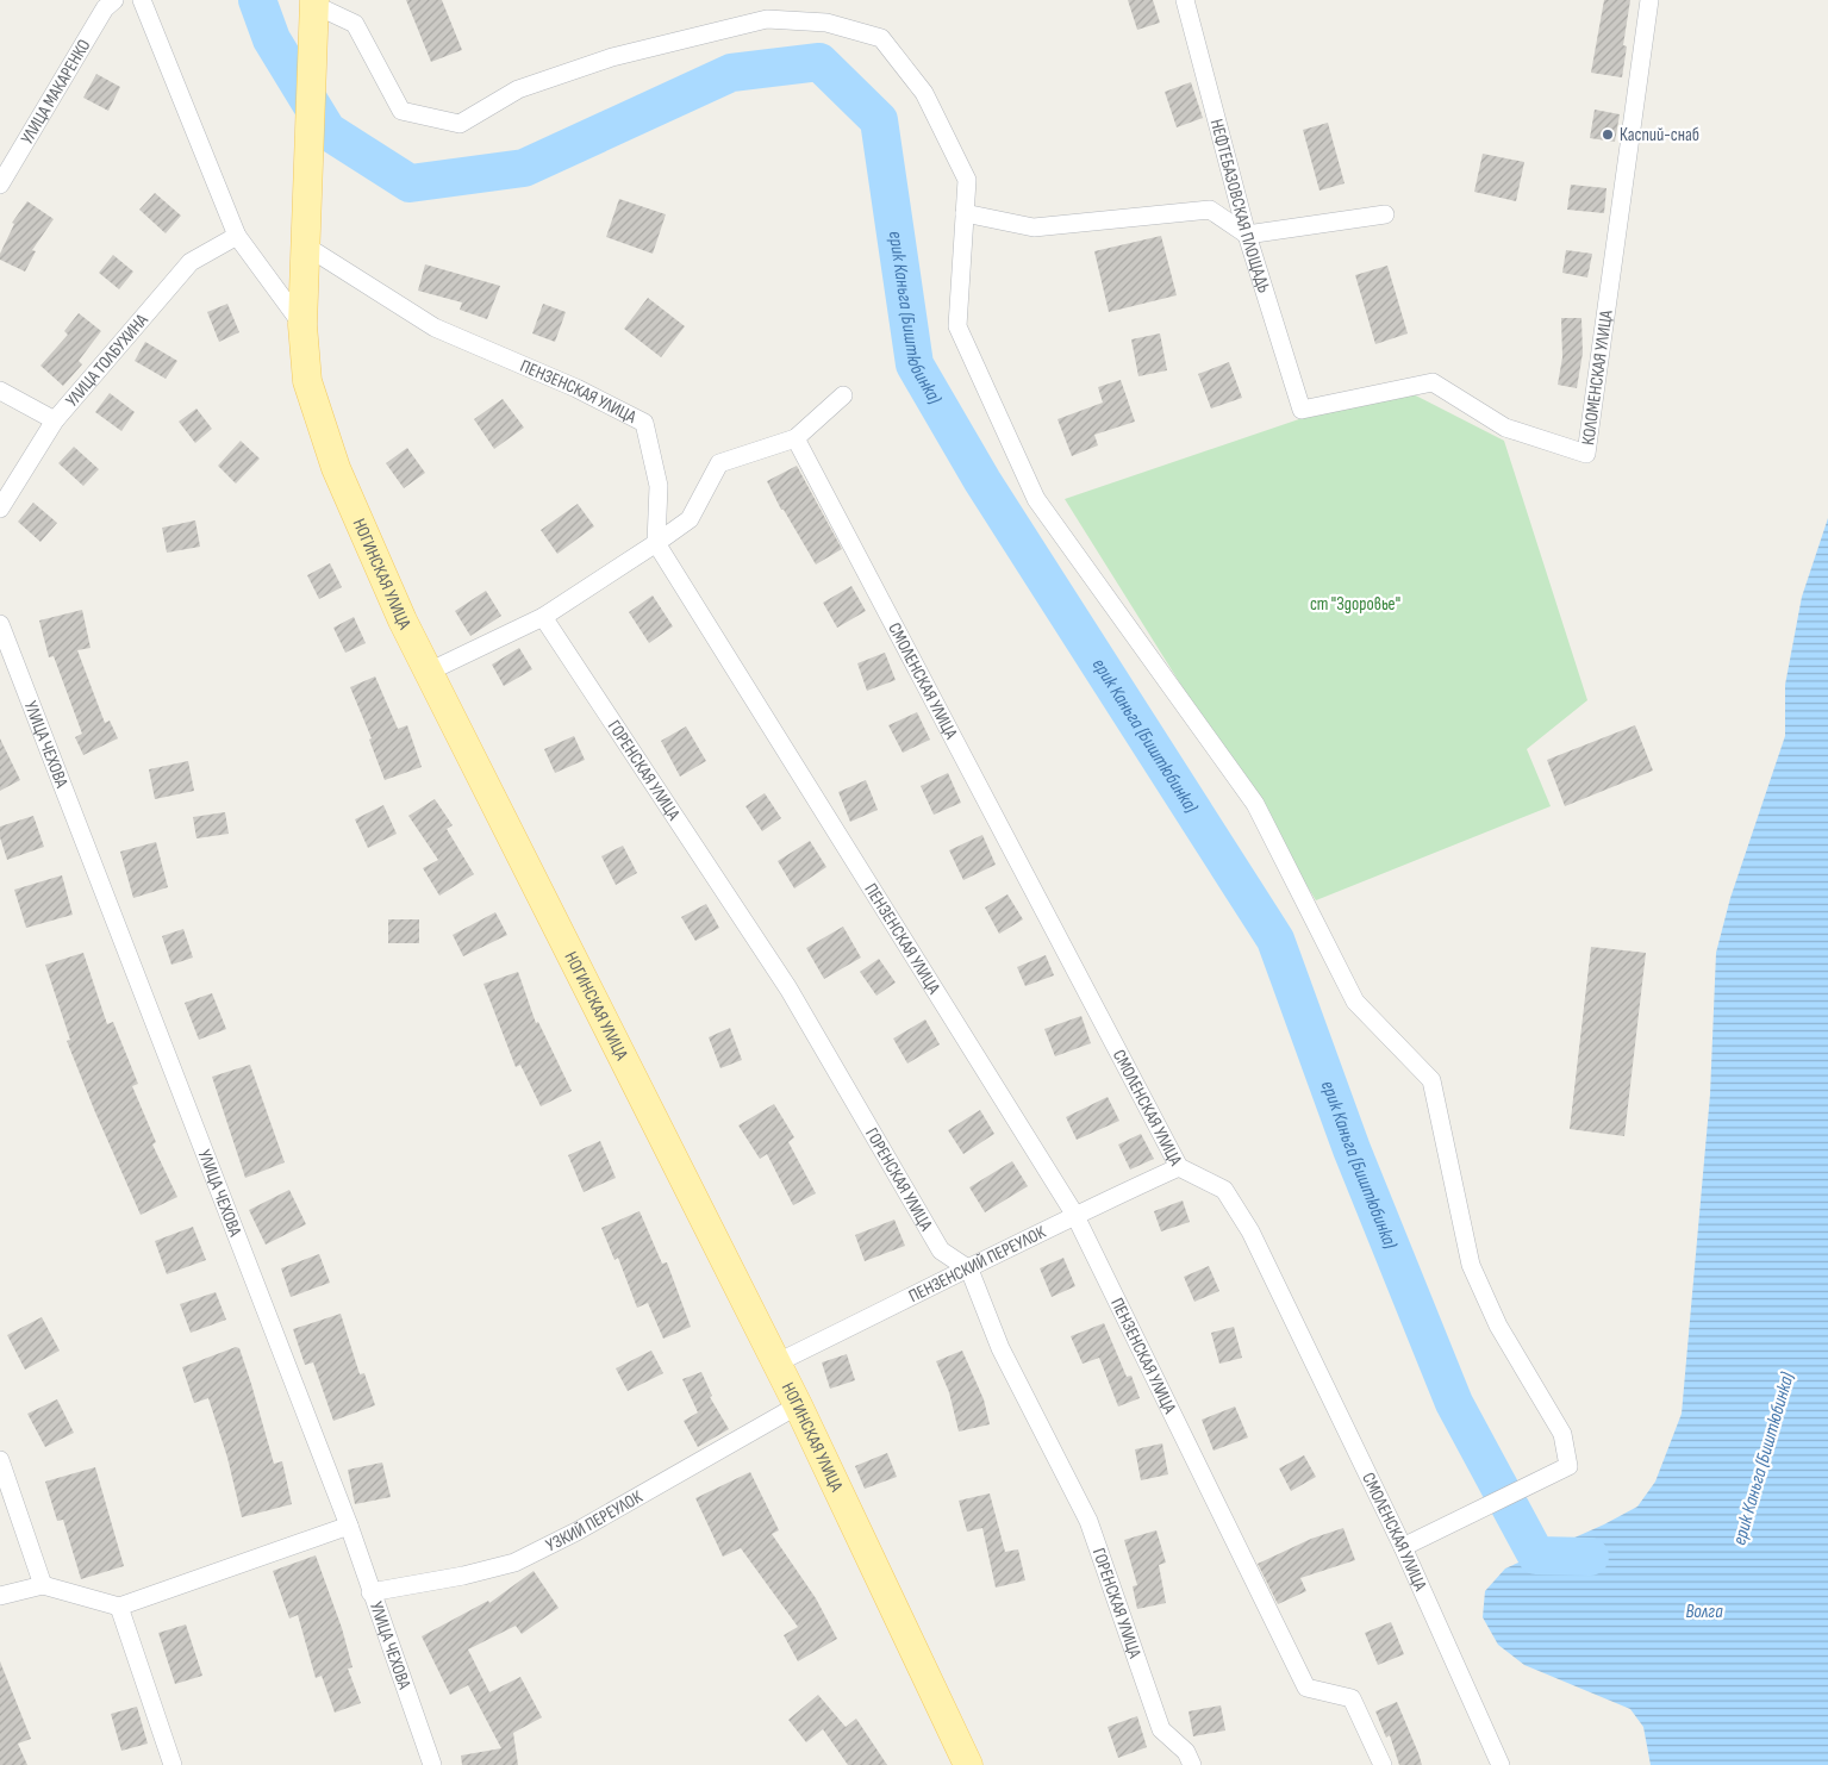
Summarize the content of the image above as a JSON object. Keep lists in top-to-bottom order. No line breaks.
{"streets":{"main road":["НОГИНСКАЯ УЛИЦА"],"street":["УЛИЦА МАКАРЕНКО","НЕФТЕБАЗОВСКАЯ ПЛОЩАДЬ","УЛИЦА ТОЛБУХИНА","КОЛОМЕНСКАЯ УЛИЦА","ПЕНЗЕНСКАЯ УЛИЦА","СМОЛЕНСКАЯ УЛИЦА","УЛИЦА ЧЕХОВА","ГОРЕНСКАЯ УЛИЦА","ПЕНЗЕНСКИЙ ПЕРЕУЛОК","УЗКИЙ ПЕРЕУЛОК"]},"crossings":[["НЕФТЕБАЗОВСКАЯ ПЛОЩАДЬ","КОЛОМЕНСКАЯ УЛИЦА"],["ПЕНЗЕНСКАЯ УЛИЦА","НОГИНСКАЯ УЛИЦА"],["ПЕНЗЕНСКАЯ УЛИЦА","ПЕНЗЕНСКИЙ ПЕРЕУЛОК"],["НОГИНСКАЯ УЛИЦА","ПЕНЗЕНСКИЙ ПЕРЕУЛОК"],["НОГИНСКАЯ УЛИЦА","УЗКИЙ ПЕРЕУЛОК"],["СМОЛЕНСКАЯ УЛИЦА","ПЕНЗЕНСКИЙ ПЕРЕУЛОК"],["УЛИЦА ЧЕХОВА","УЗКИЙ ПЕРЕУЛОК"],["ГОРЕНСКАЯ УЛИЦА","ПЕНЗЕНСКИЙ ПЕРЕУЛОК"]],"water":["ерик Каньга (Биштюбинка)","Волга"],"parks":["ст \"Здоровье\""],"places":["Каспий-снаб"]}
